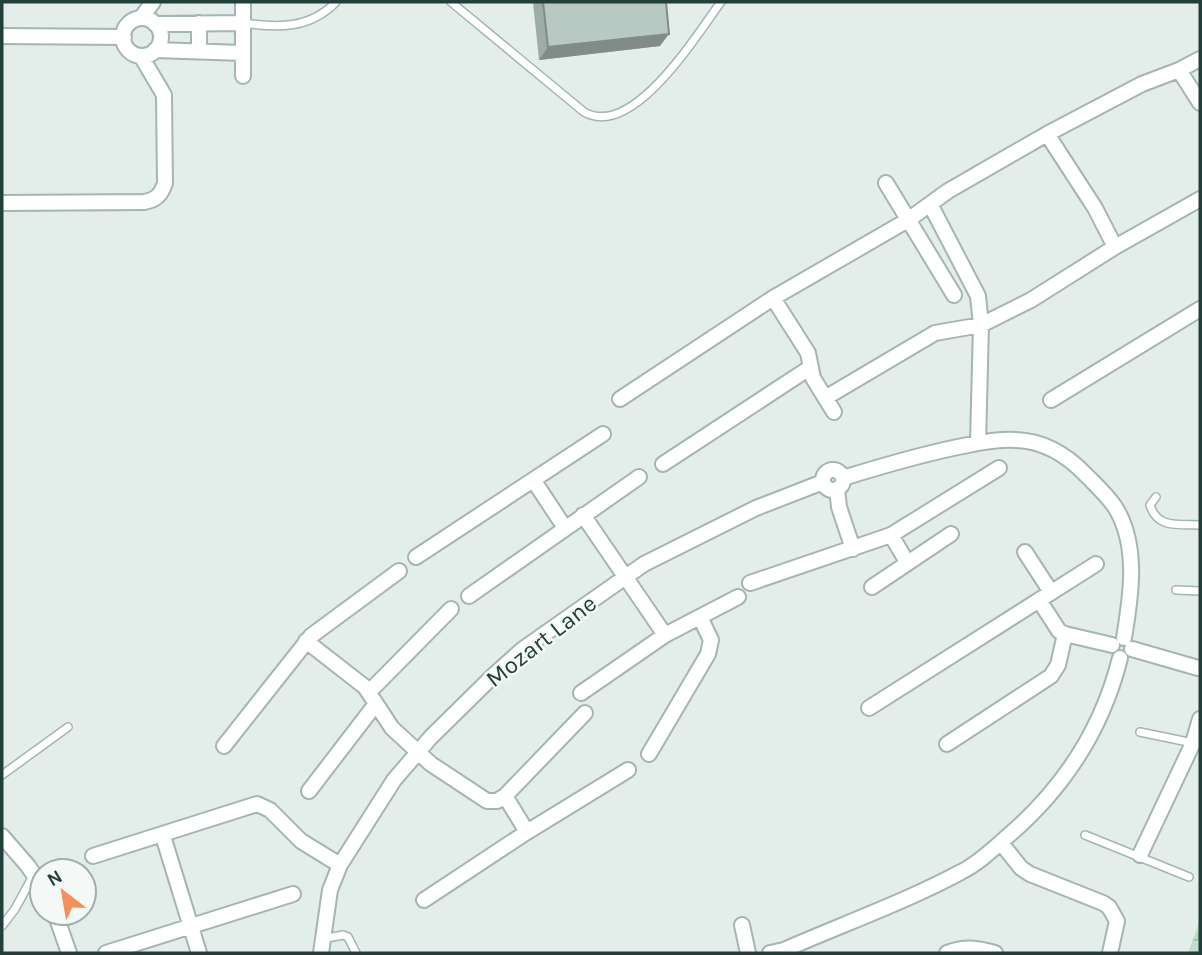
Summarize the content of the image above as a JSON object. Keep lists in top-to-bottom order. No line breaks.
{"streets":{"street":["Mozart Lane"]},"north":"top left"}
